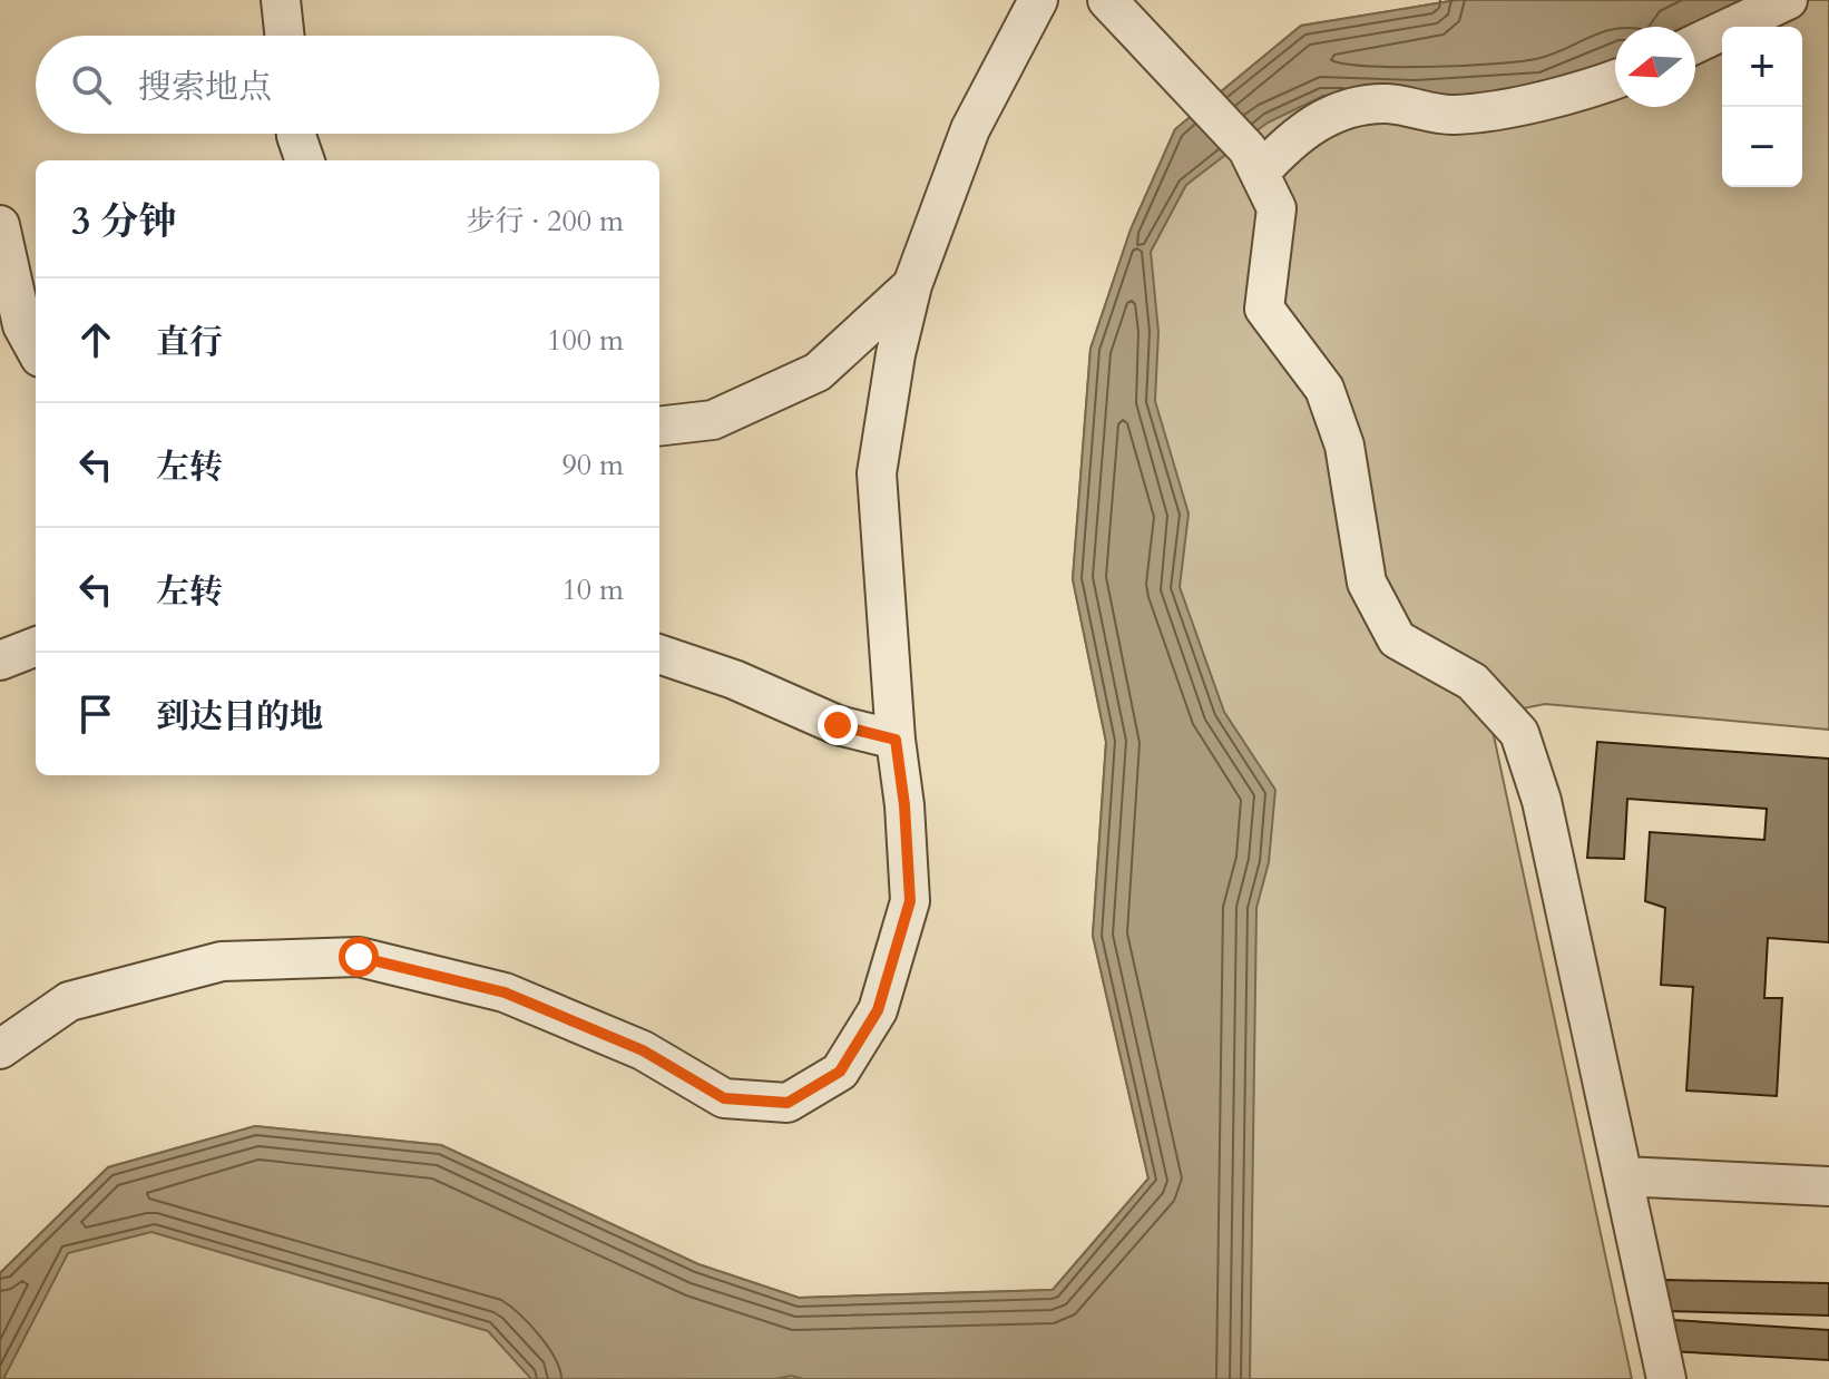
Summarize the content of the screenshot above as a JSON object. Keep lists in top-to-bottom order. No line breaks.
{"north":"left","page":{"map_buttons":["+","−"],"search":"搜索地点","heading":["3 分钟","步行 · 200 m"],"list":[["直行","100 m"],["左转","90 m"],["左转","10 m"],"到达目的地"]}}
